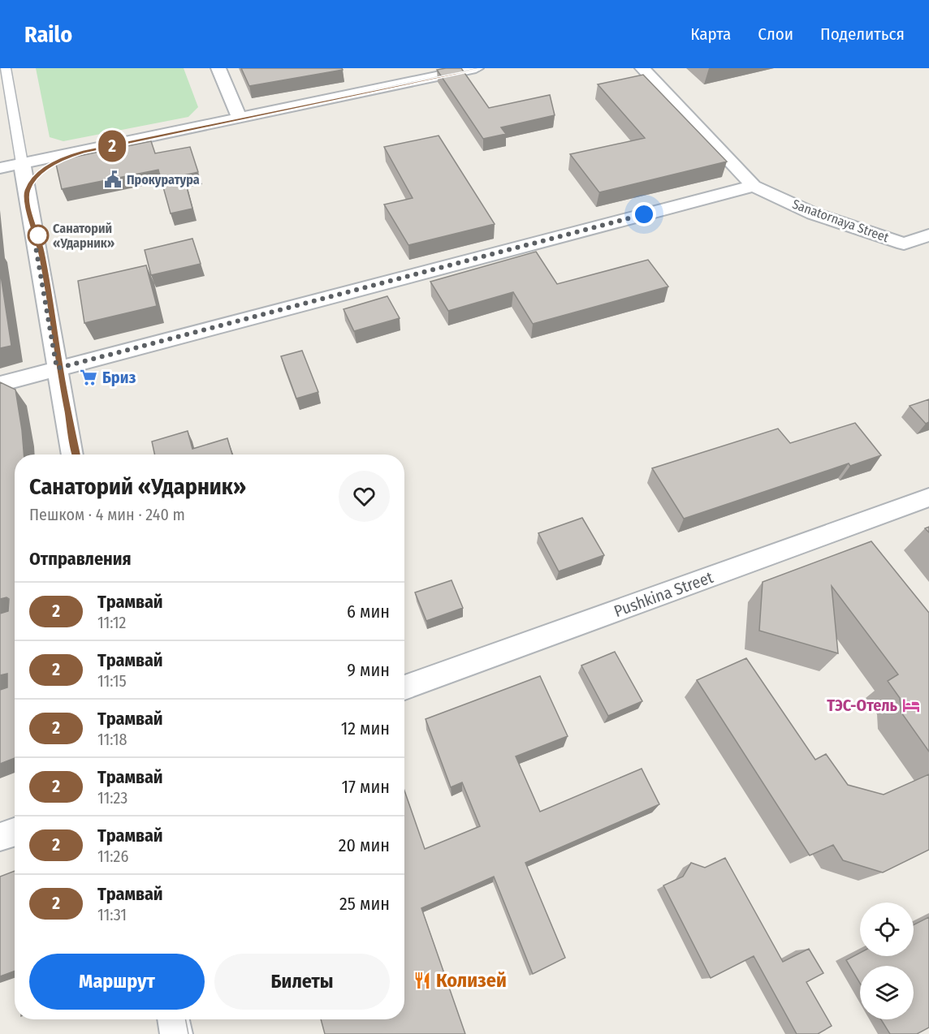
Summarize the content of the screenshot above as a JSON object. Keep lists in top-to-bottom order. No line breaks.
{"streets":{"street":["Sanatornaya Street","Pushkina Street"]},"places":{"public building":["Прокуратура"],"other":["Санаторий «Ударник»"],"supermarket":["Бриз"],"hotel":["ТЭС-Отель"],"restaurant":["Колизей"]},"lines":["tram line 2"],"page":{"header":"Railo","nav":["Карта","Слои","Поделиться"],"on_map":"2","heading":[["Санаторий «Ударник»","Пешком · 4 мин · 240 m"],"Отправления"],"list":[{"mark":"2","name":"Трамвай","note":"11:12","value":"6 мин"},{"mark":"2","name":"Трамвай","note":"11:15","value":"9 мин"},{"mark":"2","name":"Трамвай","note":"11:18","value":"12 мин"},{"mark":"2","name":"Трамвай","note":"11:23","value":"17 мин"},{"mark":"2","name":"Трамвай","note":"11:26","value":"20 мин"},{"mark":"2","name":"Трамвай","note":"11:31","value":"25 мин"}],"buttons":["Маршрут","Билеты"]}}
